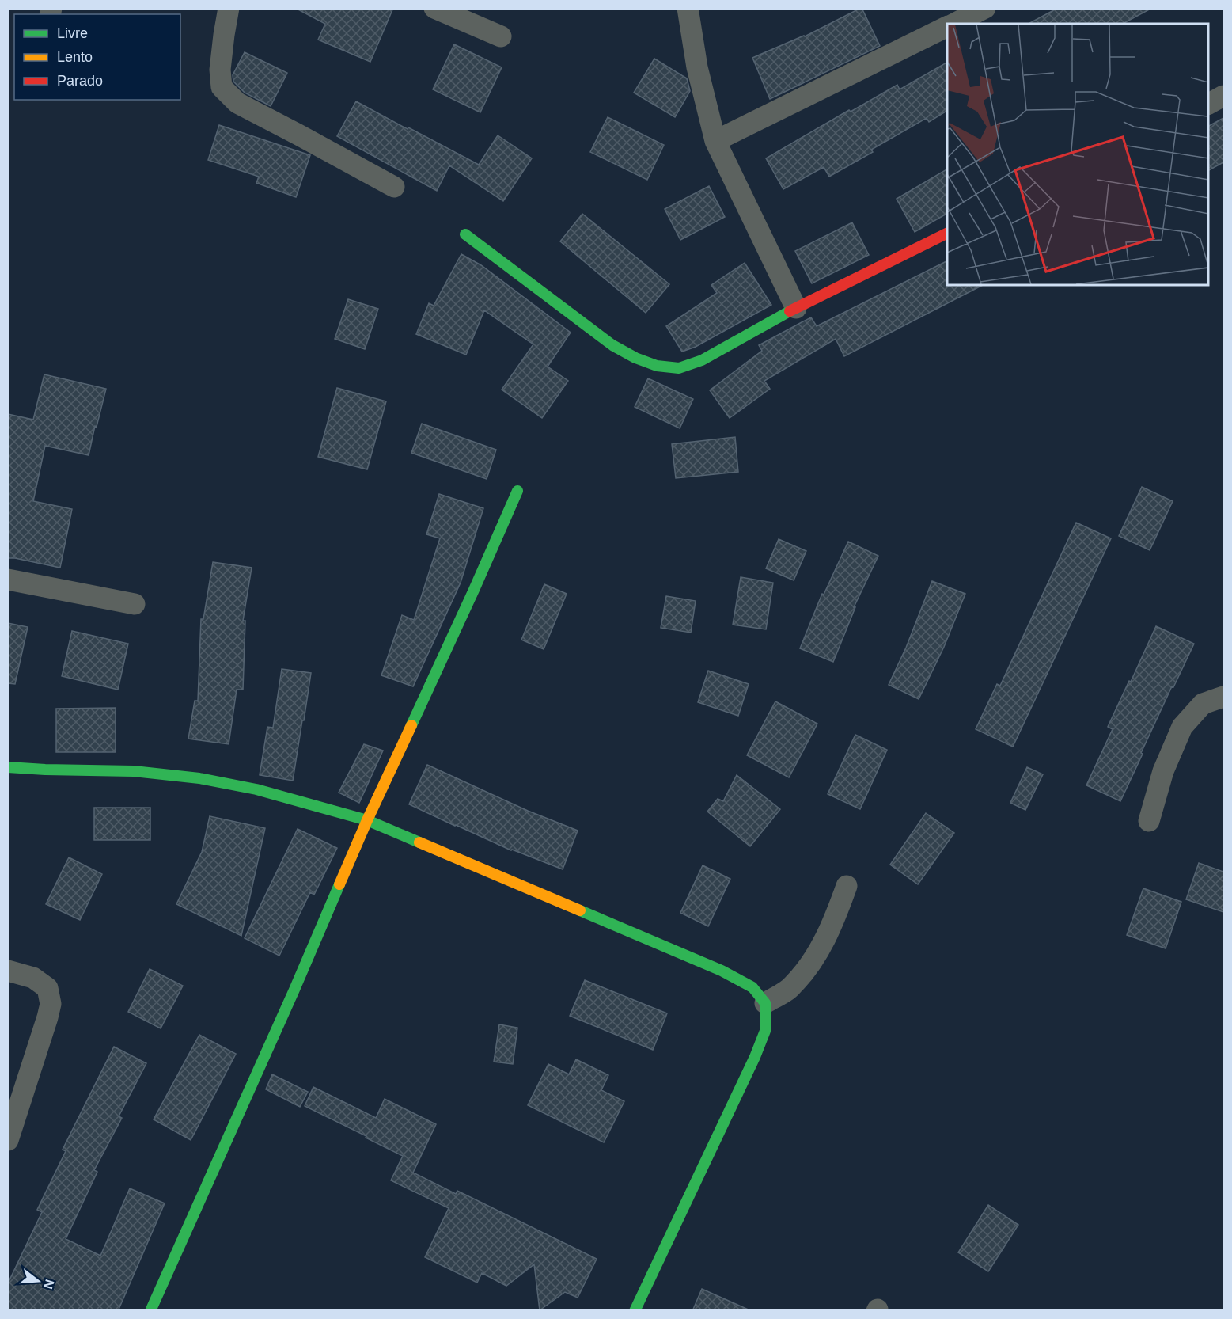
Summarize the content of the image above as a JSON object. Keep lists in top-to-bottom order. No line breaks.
{"legend":["Livre","Lento","Parado"],"north":"right"}
